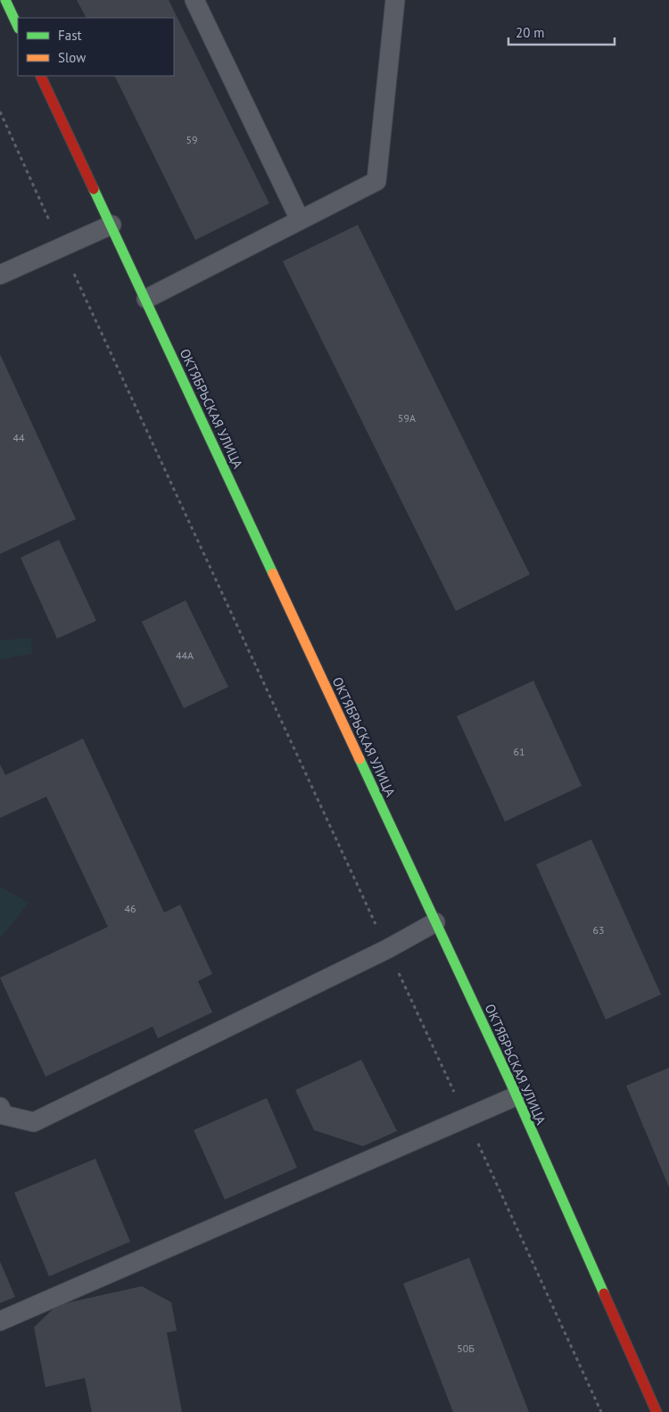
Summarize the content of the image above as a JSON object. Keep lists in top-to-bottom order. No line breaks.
{"streets":{"main road":["ОКТЯБРЬСКАЯ УЛИЦА"]},"house_numbers":["59","59А","44","44А","61","46","63","50Б"],"legend":["Fast","Slow"],"scale_bar":"20 m"}
